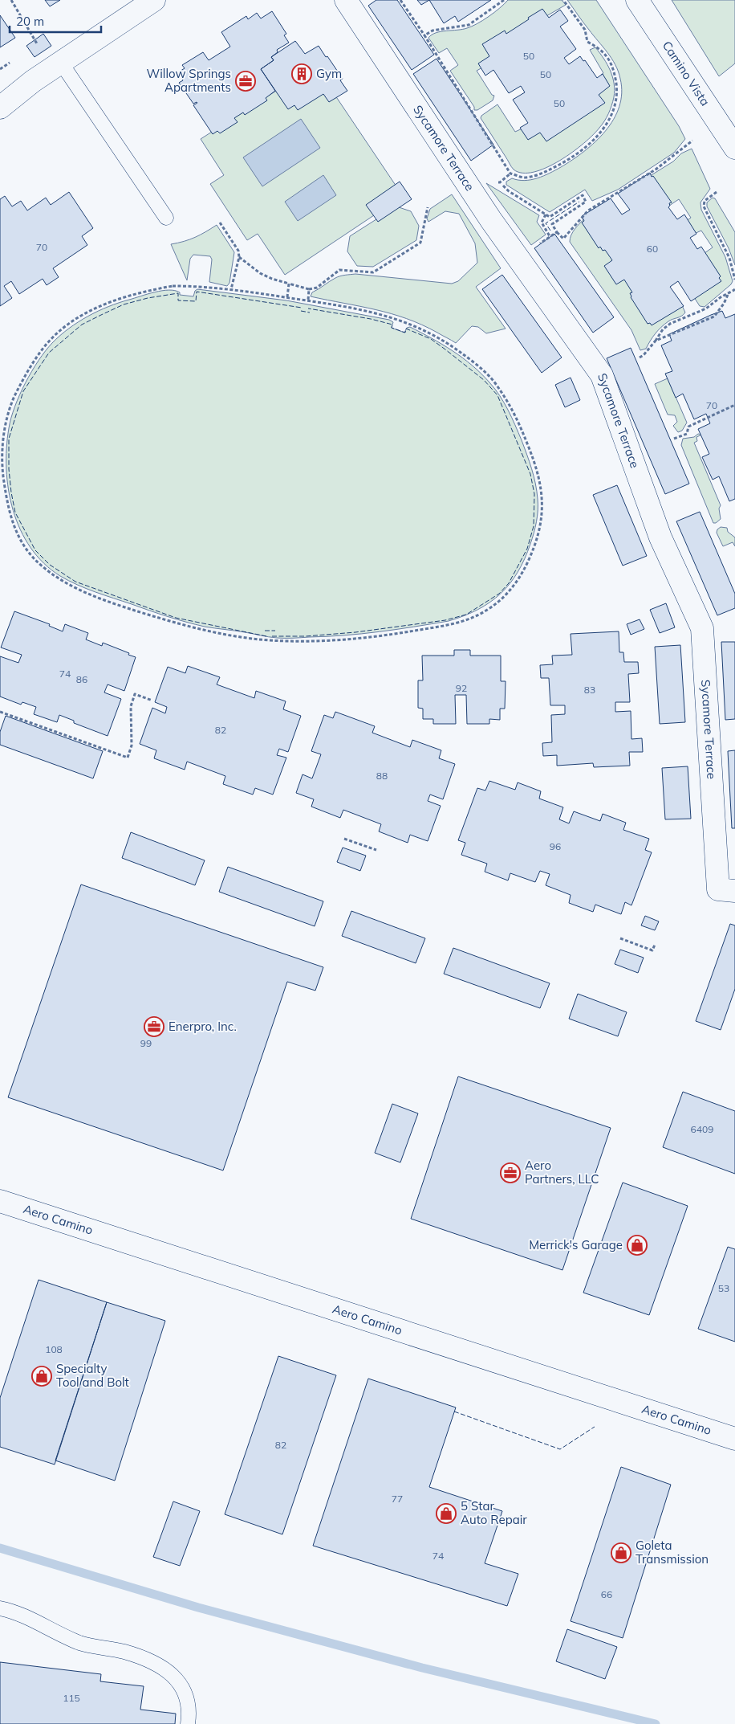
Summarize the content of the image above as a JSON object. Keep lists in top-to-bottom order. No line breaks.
{"streets":{"street":["Camino Vista","Sycamore Terrace","Aero Camino"]},"places":{"building":["Gym"],"office":["Willow Springs Apartments","Enerpro, Inc.","Aero Partners, LLC"],"shop":["Merrick's Garage","Specialty Tool and Bolt","5 Star Auto Repair","Goleta Transmission"]},"house_numbers":["50","50","50","70","60","70","74","86","92","83","82","88","96","99","6409","53","108","82","77","74","66","115"],"scale_bar":"20 m"}
